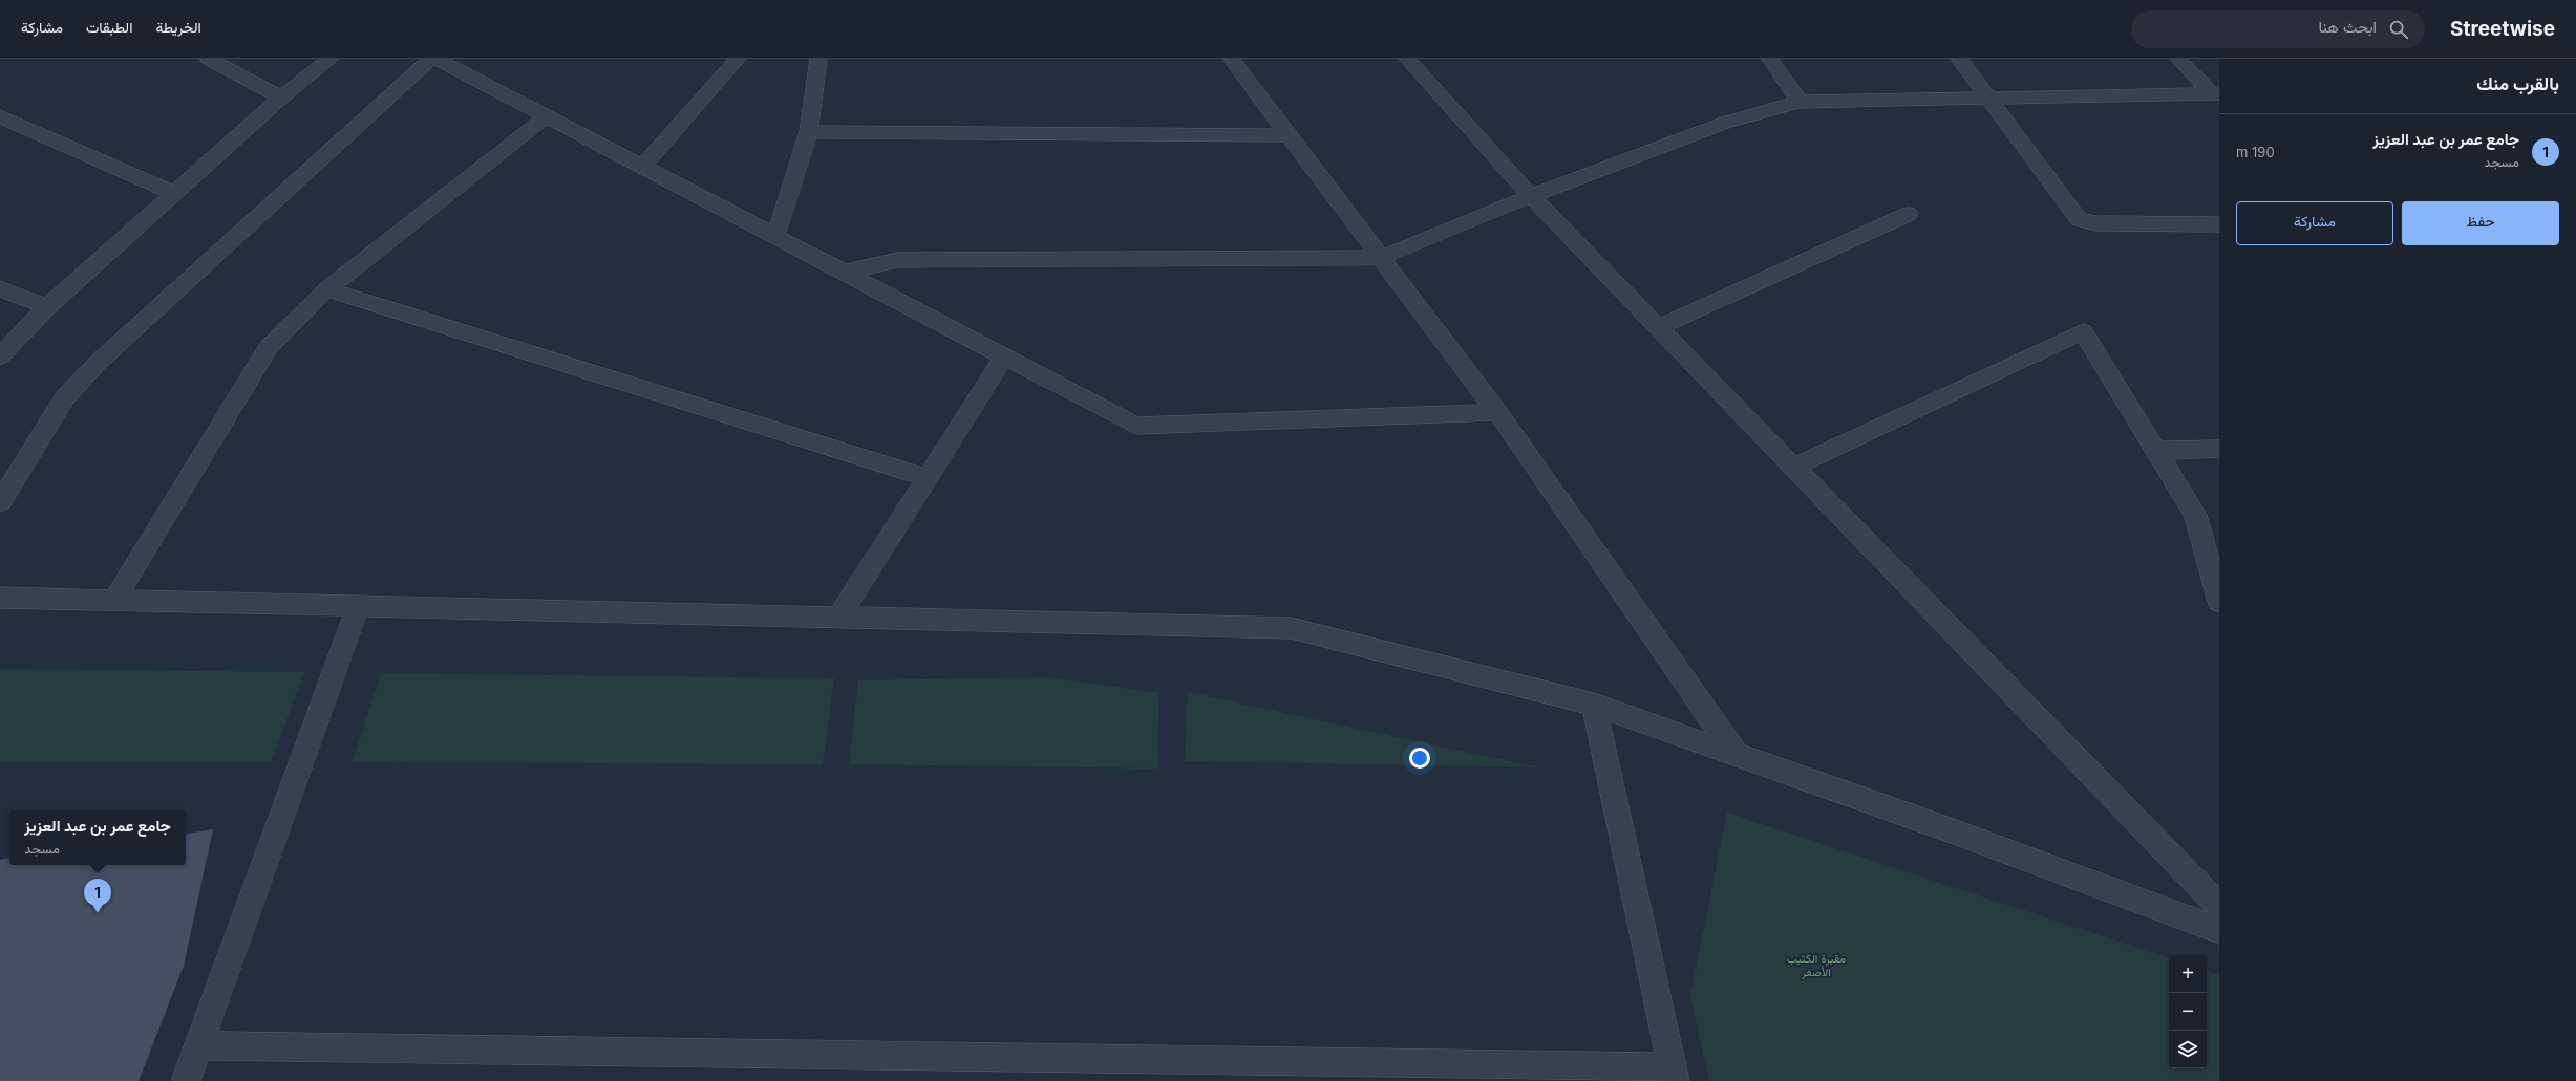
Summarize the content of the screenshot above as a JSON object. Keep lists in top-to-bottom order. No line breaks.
{"parks":["مقبرة الكثيب الأصفر"],"page":{"header":"Streetwise","search":"ابحث هنا","nav":["الخريطة","الطبقات","مشاركة"],"heading":"بالقرب منك","list":[{"mark":"1","name":"جامع عمر بن عبد العزيز","note":"مسجد","value":"190 m"}],"buttons":["حفظ","مشاركة"],"popup":["جامع عمر بن عبد العزيز","مسجد"],"pins":"1","map_buttons":["+","−"]}}
